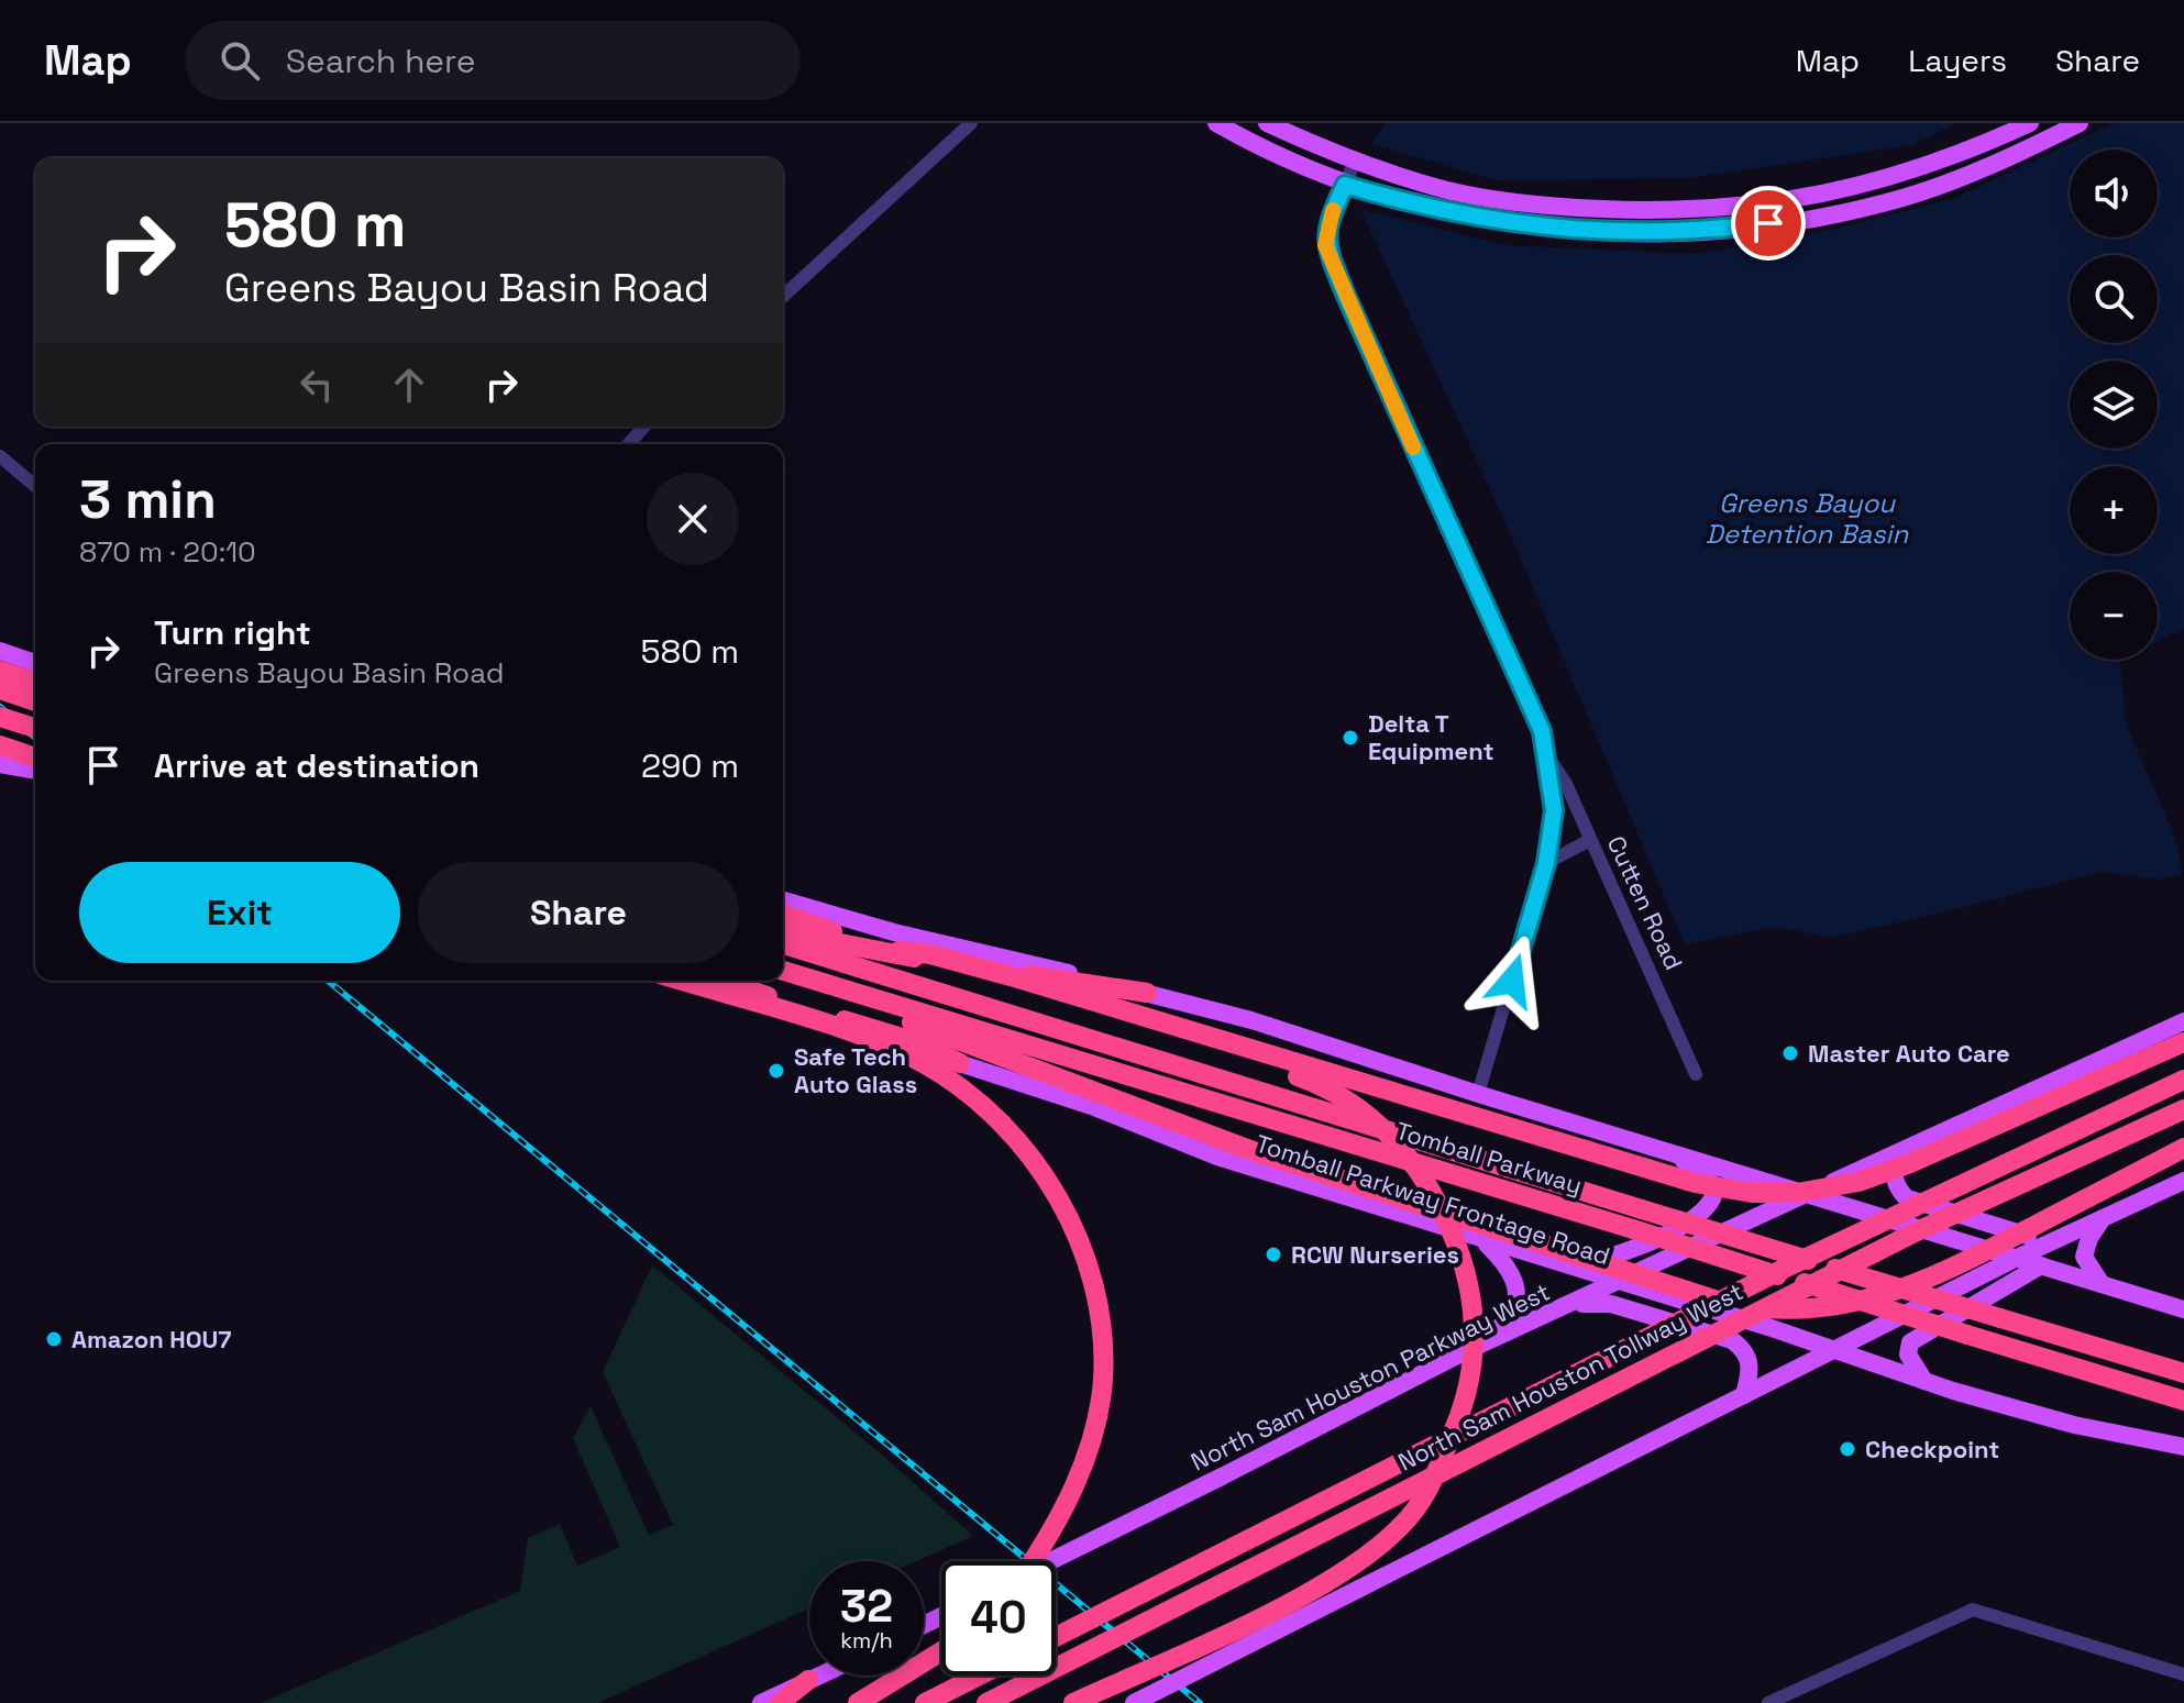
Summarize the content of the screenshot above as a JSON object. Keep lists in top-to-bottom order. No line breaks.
{"streets":{"highway":["Tomball Parkway","North Sam Houston Tollway West"],"main road":["Tomball Parkway Frontage Road","North Sam Houston Parkway West"],"street":["Cutten Road"]},"crossings":[["Tomball Parkway Frontage Road","North Sam Houston Parkway West"]],"water":["Greens Bayou Detention Basin"],"places":["Delta T Equipment","Master Auto Care","Safe Tech Auto Glass","RCW Nurseries","Amazon HOU7","Checkpoint"],"page":{"header":"Map","search":"Search here","nav":["Map","Layers","Share"],"map_buttons":["+","−"],"turn":["580 m","Greens Bayou Basin Road"],"heading":["3 min","870 m · 20:10"],"list":[{"name":"Turn right","note":"Greens Bayou Basin Road","value":"580 m"},{"name":"Arrive at destination","value":"290 m"}],"buttons":["Exit","Share"],"speed":"32 km/h","limit":"40"}}
